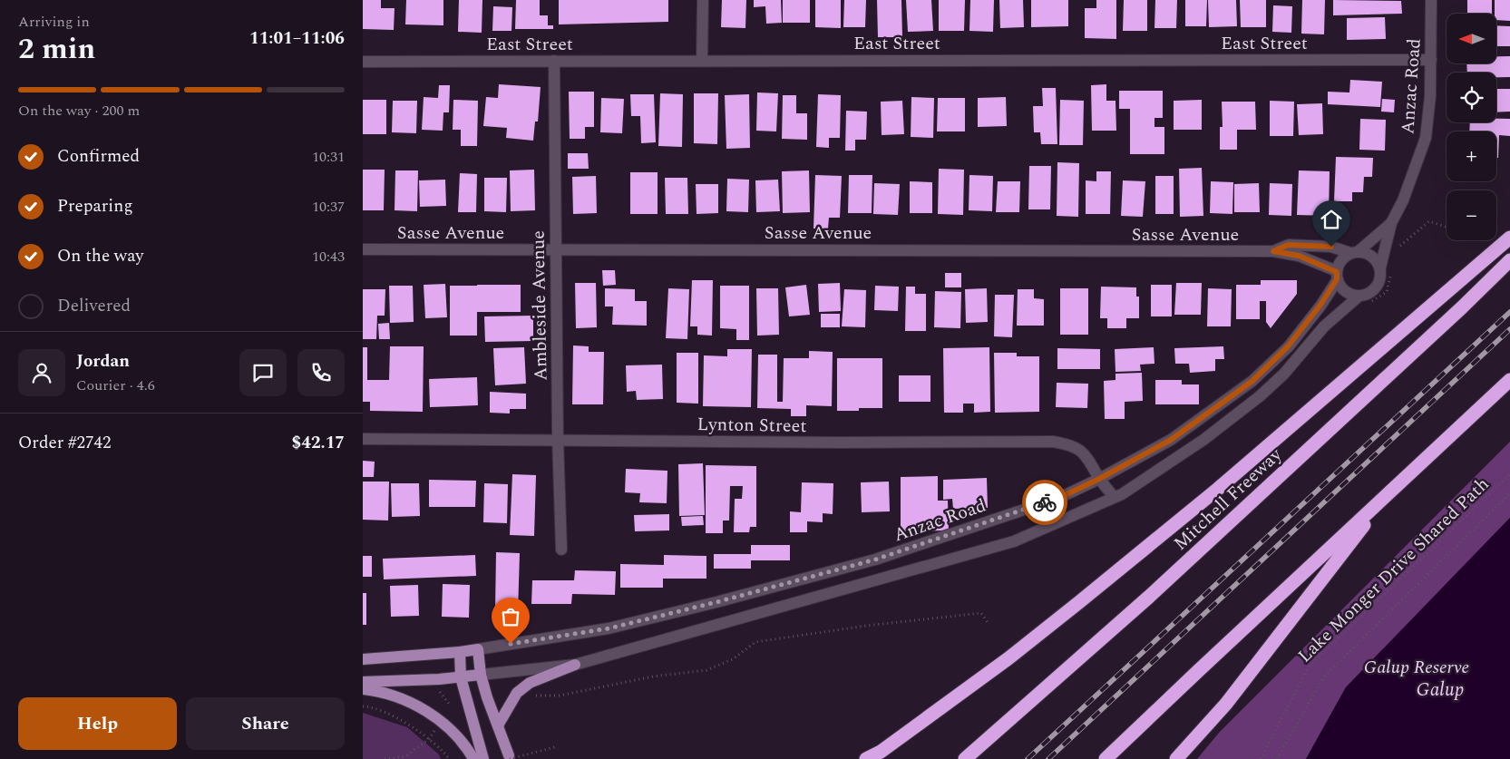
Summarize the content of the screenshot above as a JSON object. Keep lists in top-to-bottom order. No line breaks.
{"streets":{"highway":["Mitchell Freeway"],"street":["East Street","Anzac Road","Sasse Avenue","Ambleside Avenue","Lynton Street"],"path":["Lake Monger Drive Shared Path"]},"crossings":[["East Street","Anzac Road"],["East Street","Ambleside Avenue"],["Anzac Road","Sasse Avenue"],["Anzac Road","Lynton Street"],["Sasse Avenue","Ambleside Avenue"],["Ambleside Avenue","Lynton Street"]],"water":["Galup"],"parks":["Galup Reserve"],"north":"left","page":{"heading":["2 min","Arriving in","11:01–11:06"],"panel":["Jordan","Courier · 4.6","Order #2742","$42.17"],"map_buttons":["+","−"],"bar":"On the way · 200 m","list":[["Confirmed","10:31"],["Preparing","10:37"],["On the way","10:43"],"Delivered"],"buttons":["Help","Share"]}}
